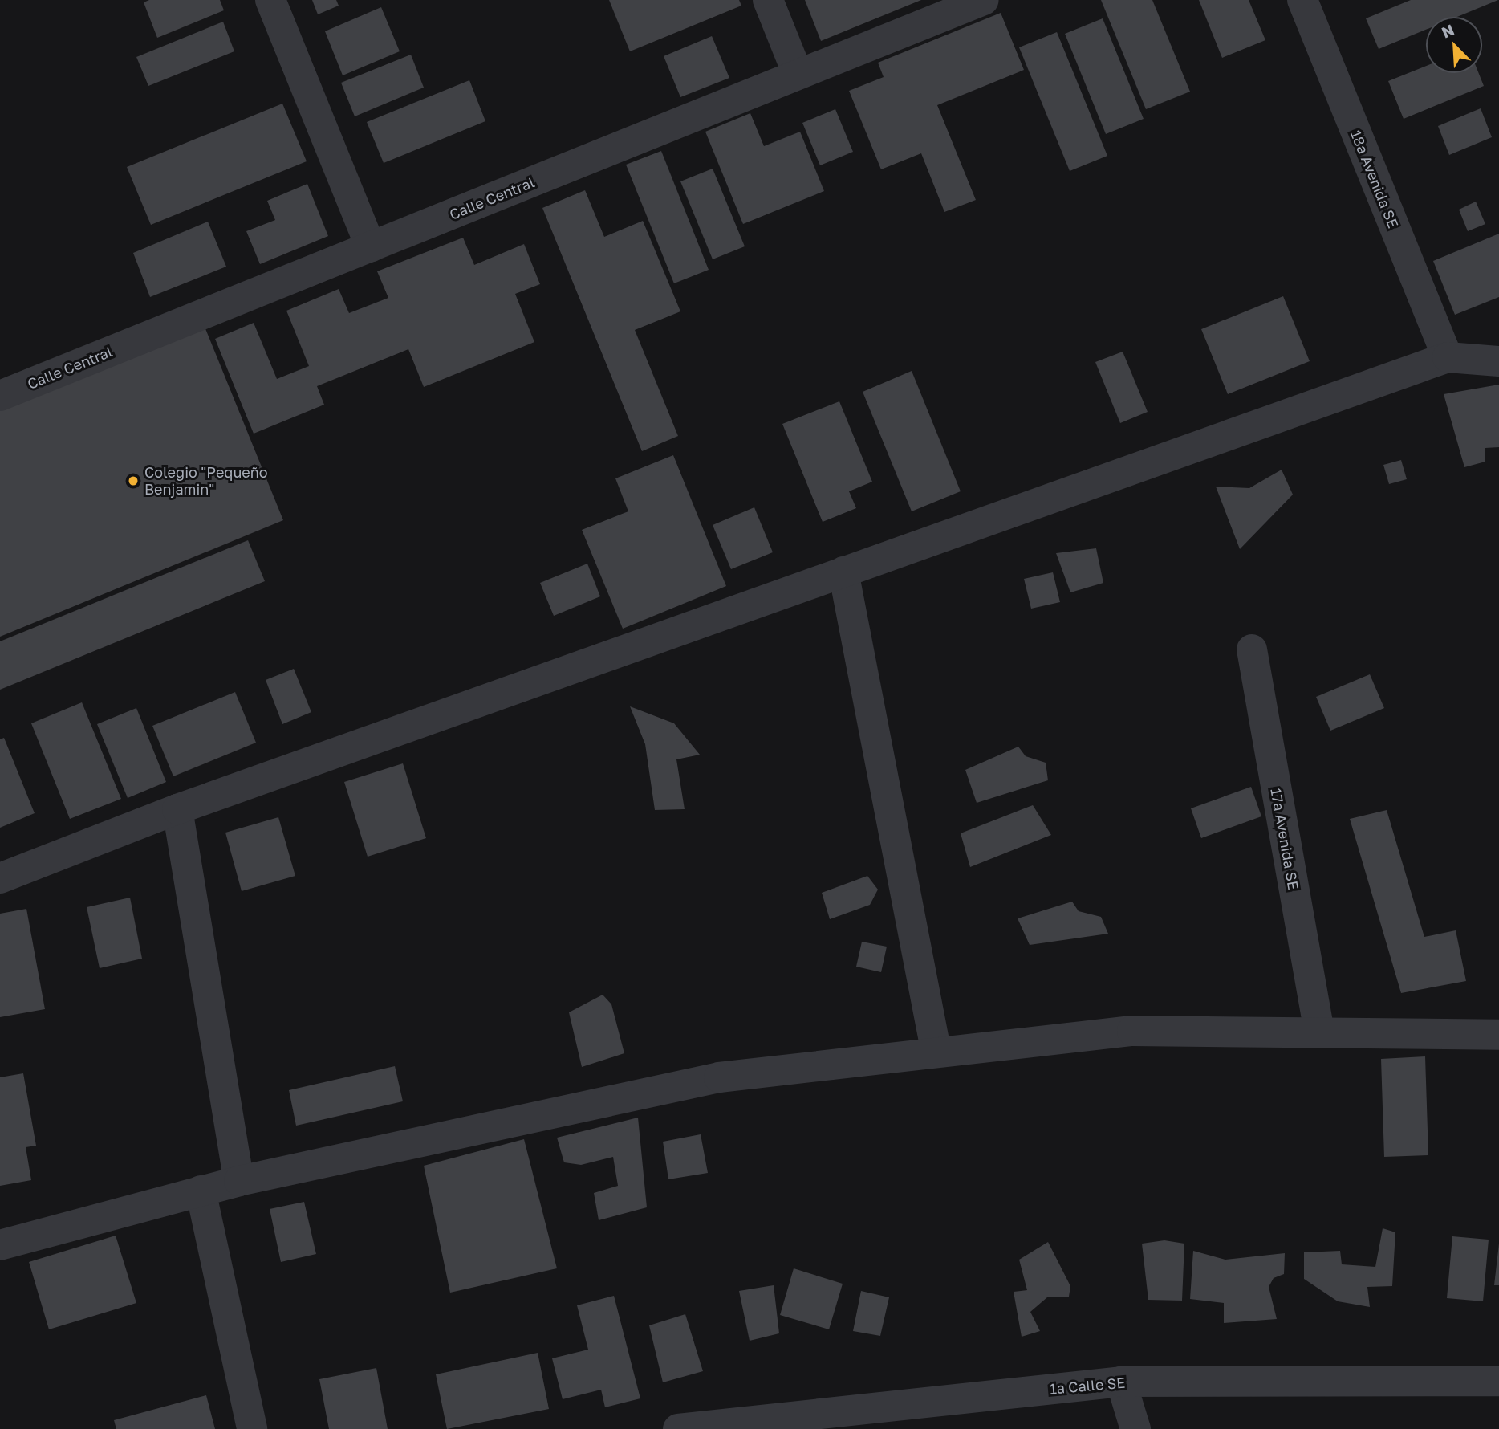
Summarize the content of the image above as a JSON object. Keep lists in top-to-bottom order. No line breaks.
{"streets":{"street":["18a Avenida SE","Calle Central","17a Avenida SE","1a Calle SE"]},"places":["Colegio \"Pequeño Benjamin\""],"north":"top left"}
